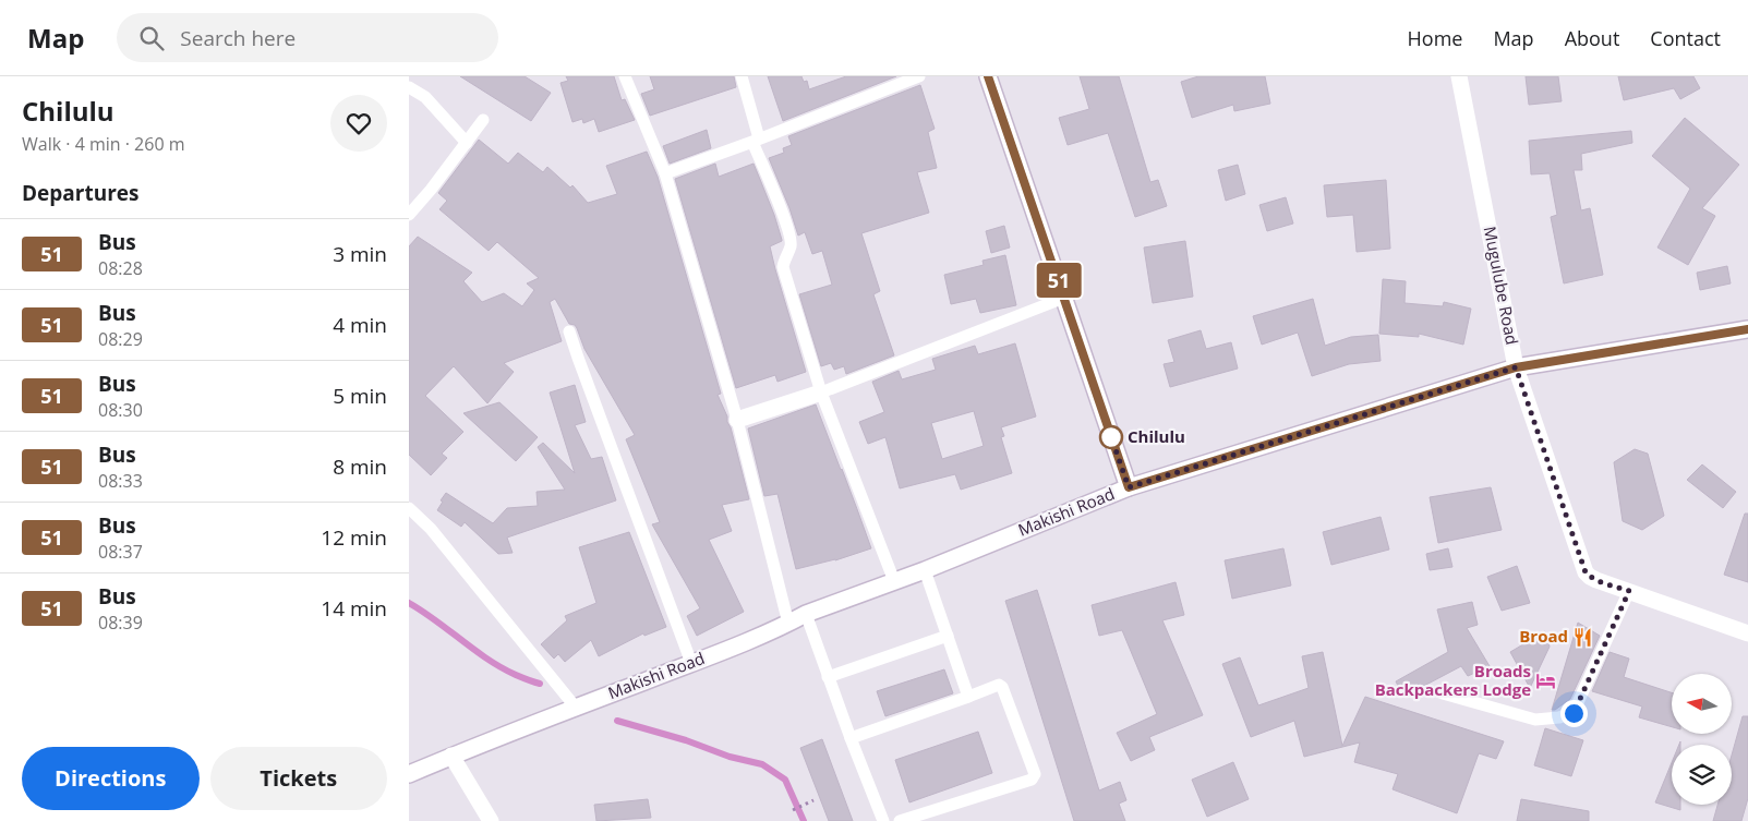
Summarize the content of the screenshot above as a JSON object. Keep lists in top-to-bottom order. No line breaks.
{"streets":{"main road":["Mugulube Road","Makishi Road"]},"crossings":[["Mugulube Road","Makishi Road"]],"places":{"other":["Chilulu"],"restaurant":["Broad"],"hotel":["Broads Backpackers Lodge"]},"lines":["bus line 51"],"north":"left","page":{"header":"Map","search":"Search here","nav":["Home","Map","About","Contact"],"heading":[["Chilulu","Walk · 4 min · 260 m"],"Departures"],"on_map":"51","list":[{"mark":"51","name":"Bus","note":"08:28","value":"3 min"},{"mark":"51","name":"Bus","note":"08:29","value":"4 min"},{"mark":"51","name":"Bus","note":"08:30","value":"5 min"},{"mark":"51","name":"Bus","note":"08:33","value":"8 min"},{"mark":"51","name":"Bus","note":"08:37","value":"12 min"},{"mark":"51","name":"Bus","note":"08:39","value":"14 min"}],"buttons":["Directions","Tickets"]}}
